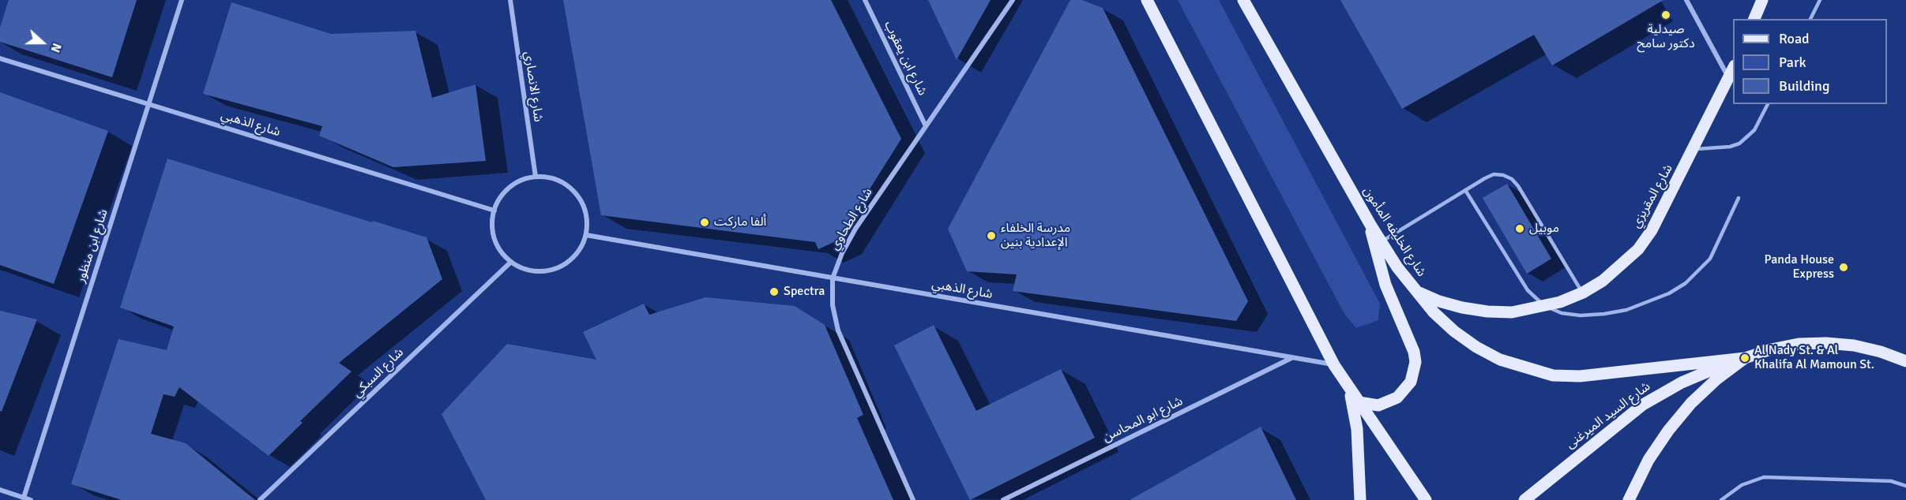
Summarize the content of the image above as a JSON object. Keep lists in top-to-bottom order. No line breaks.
{"streets":{"main road":["شارع المقريزي","شارع الخليفه المأمون","شارع السيد الميرغنى"],"street":["شارع ابن يعقوب","شارع الانصاري","شارع الذهبي","شارع الطحاوي","شارع ابن منظور","شارع السبكي","شارع ابو المحاسن"]},"crossings":[["شارع ابن يعقوب","شارع الطحاوي"],["شارع الانصاري","شارع الذهبي"],["شارع الانصاري","شارع السبكي"],["شارع الذهبي","شارع الطحاوي"],["شارع الذهبي","شارع ابن منظور"],["شارع الذهبي","شارع السبكي"],["شارع الذهبي","شارع ابو المحاسن"],["شارع المقريزي","شارع الخليفه المأمون"],["شارع الخليفه المأمون","شارع السيد الميرغنى"]],"places":["صيدلية دكتور سامح","ألفا ماركت","موبيل","مدرسة الخلفاء الإعدادية بنين","Panda House Express","Spectra","Al Nady St. & Al Khalifa Al Mamoun St."],"legend":["Road","Park","Building"],"north":"right"}
